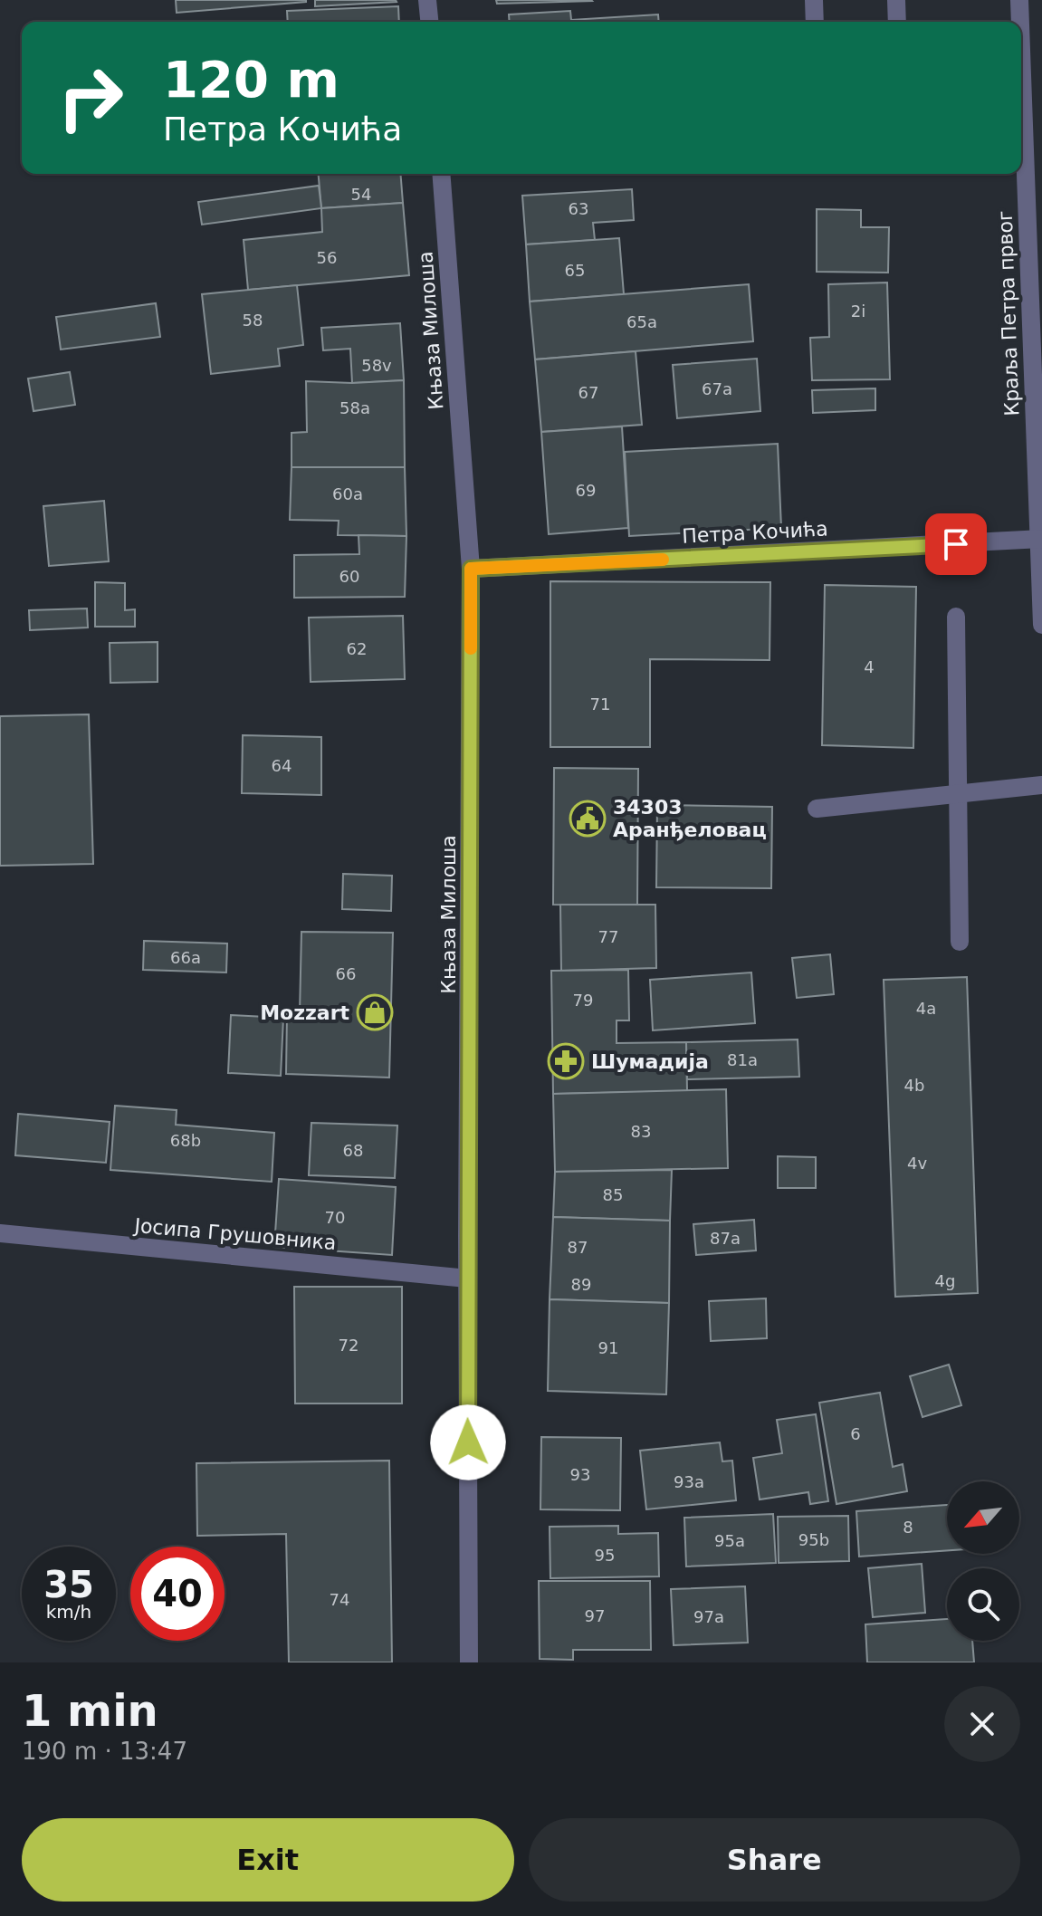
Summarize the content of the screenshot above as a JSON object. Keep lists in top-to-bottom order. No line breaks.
{"streets":{"street":["Краља Петра првог","Књаза Милоша","Петра Кочића","Јосипа Грушовника"]},"crossings":[["Краља Петра првог","Петра Кочића"],["Књаза Милоша","Петра Кочића"],["Књаза Милоша","Јосипа Грушовника"]],"places":{"public building":["34303 Аранђеловац"],"shop":["Mozzart"],"pharmacy":["Шумадија"]},"house_numbers":["54","63","56","65","2i","58","65a","58v","67a","67","58a","69","60a","60","62","4","71","64","77","66a","66","79","4a","81a","4b","83","68b","68","4v","85","70","87a","87","4g","89","72","91","6","93","93a","8","95b","95a","95","74","97","97a"],"north":"bottom left","page":{"turn":["120 m","Петра Кочића"],"speed":"35 km/h","limit":"40","heading":["1 min","190 m · 13:47"],"buttons":["Exit","Share"]}}
